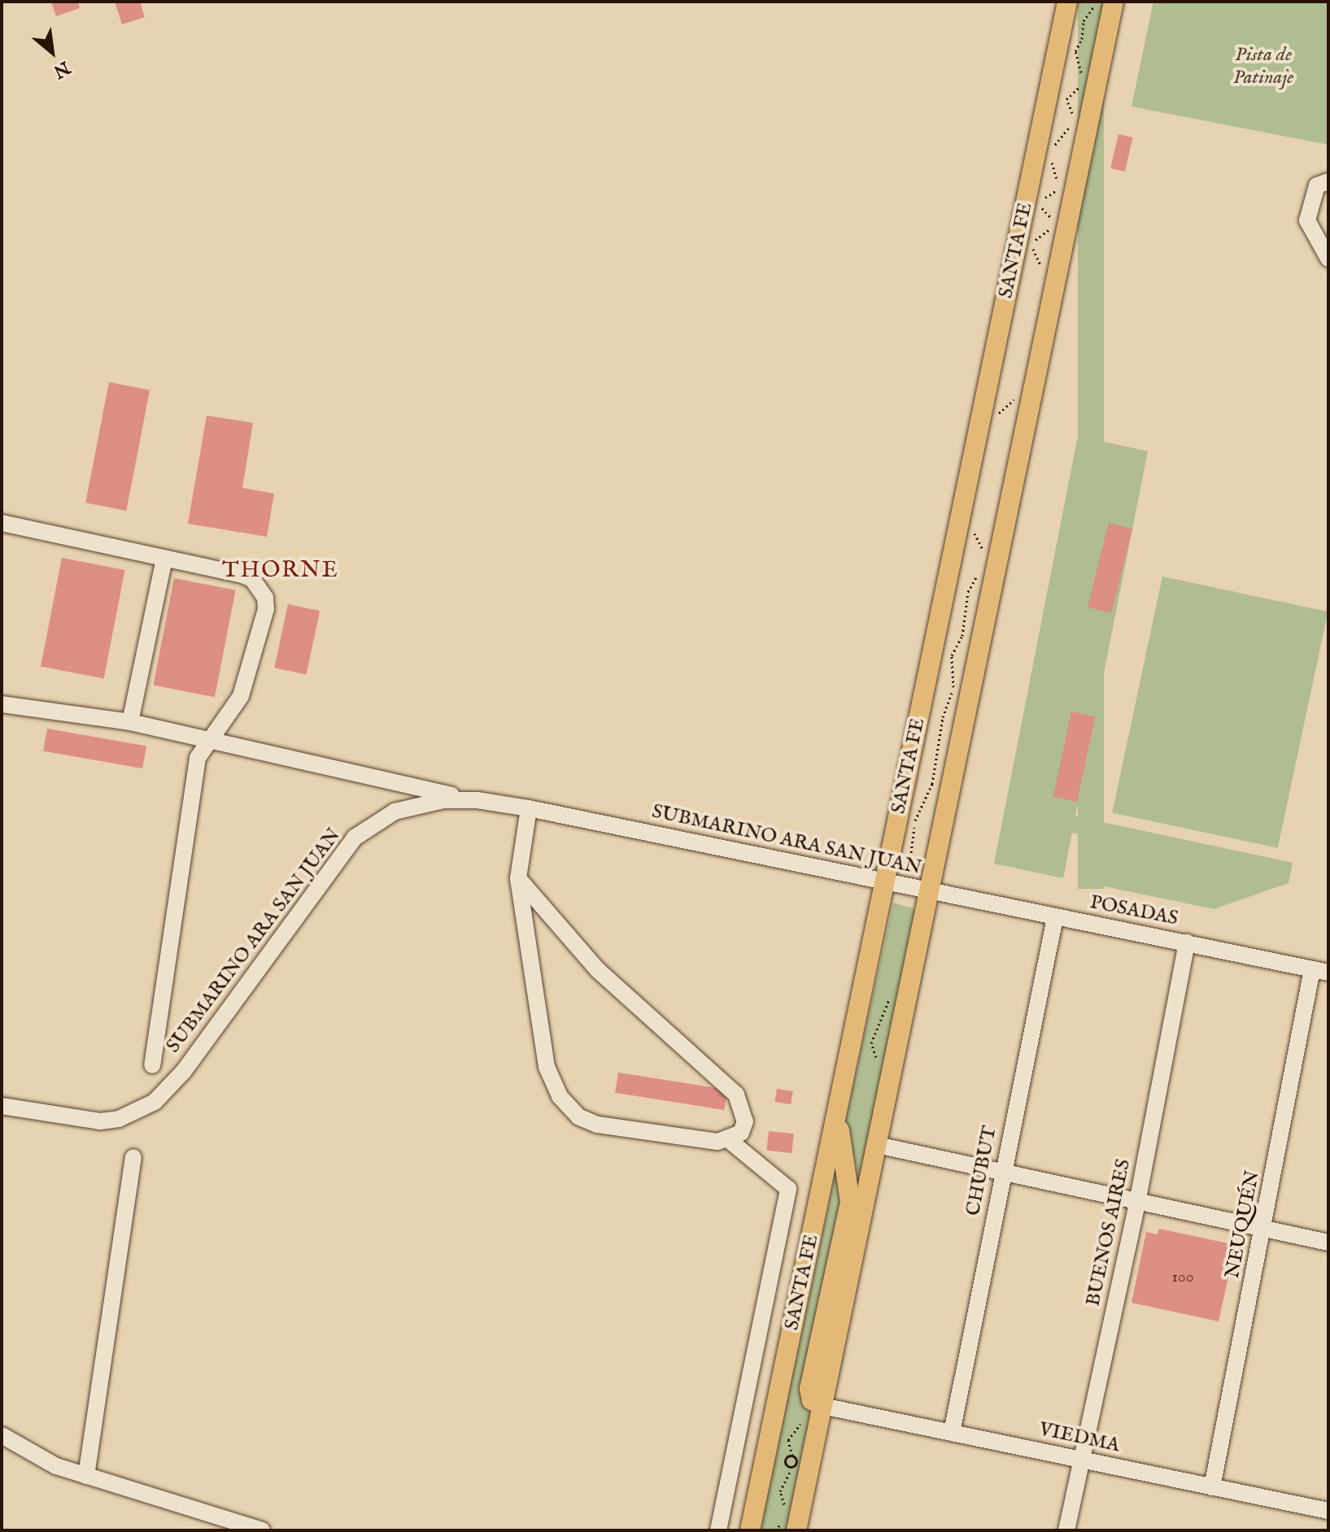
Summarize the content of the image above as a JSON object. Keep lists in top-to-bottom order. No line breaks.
{"streets":{"main road":["SANTA FE"],"street":["SUBMARINO ARA SAN JUAN","POSADAS","CHUBUT","NEUQUÉN","BUENOS AIRES","VIEDMA"]},"crossings":[["SANTA FE","SUBMARINO ARA SAN JUAN"],["SUBMARINO ARA SAN JUAN","POSADAS"],["POSADAS","CHUBUT"],["POSADAS","NEUQUÉN"],["POSADAS","BUENOS AIRES"],["CHUBUT","VIEDMA"],["NEUQUÉN","VIEDMA"],["BUENOS AIRES","VIEDMA"]],"districts":["THORNE"],"parks":["Pista de Patinaje"],"house_numbers":["100"],"north":"bottom right"}
